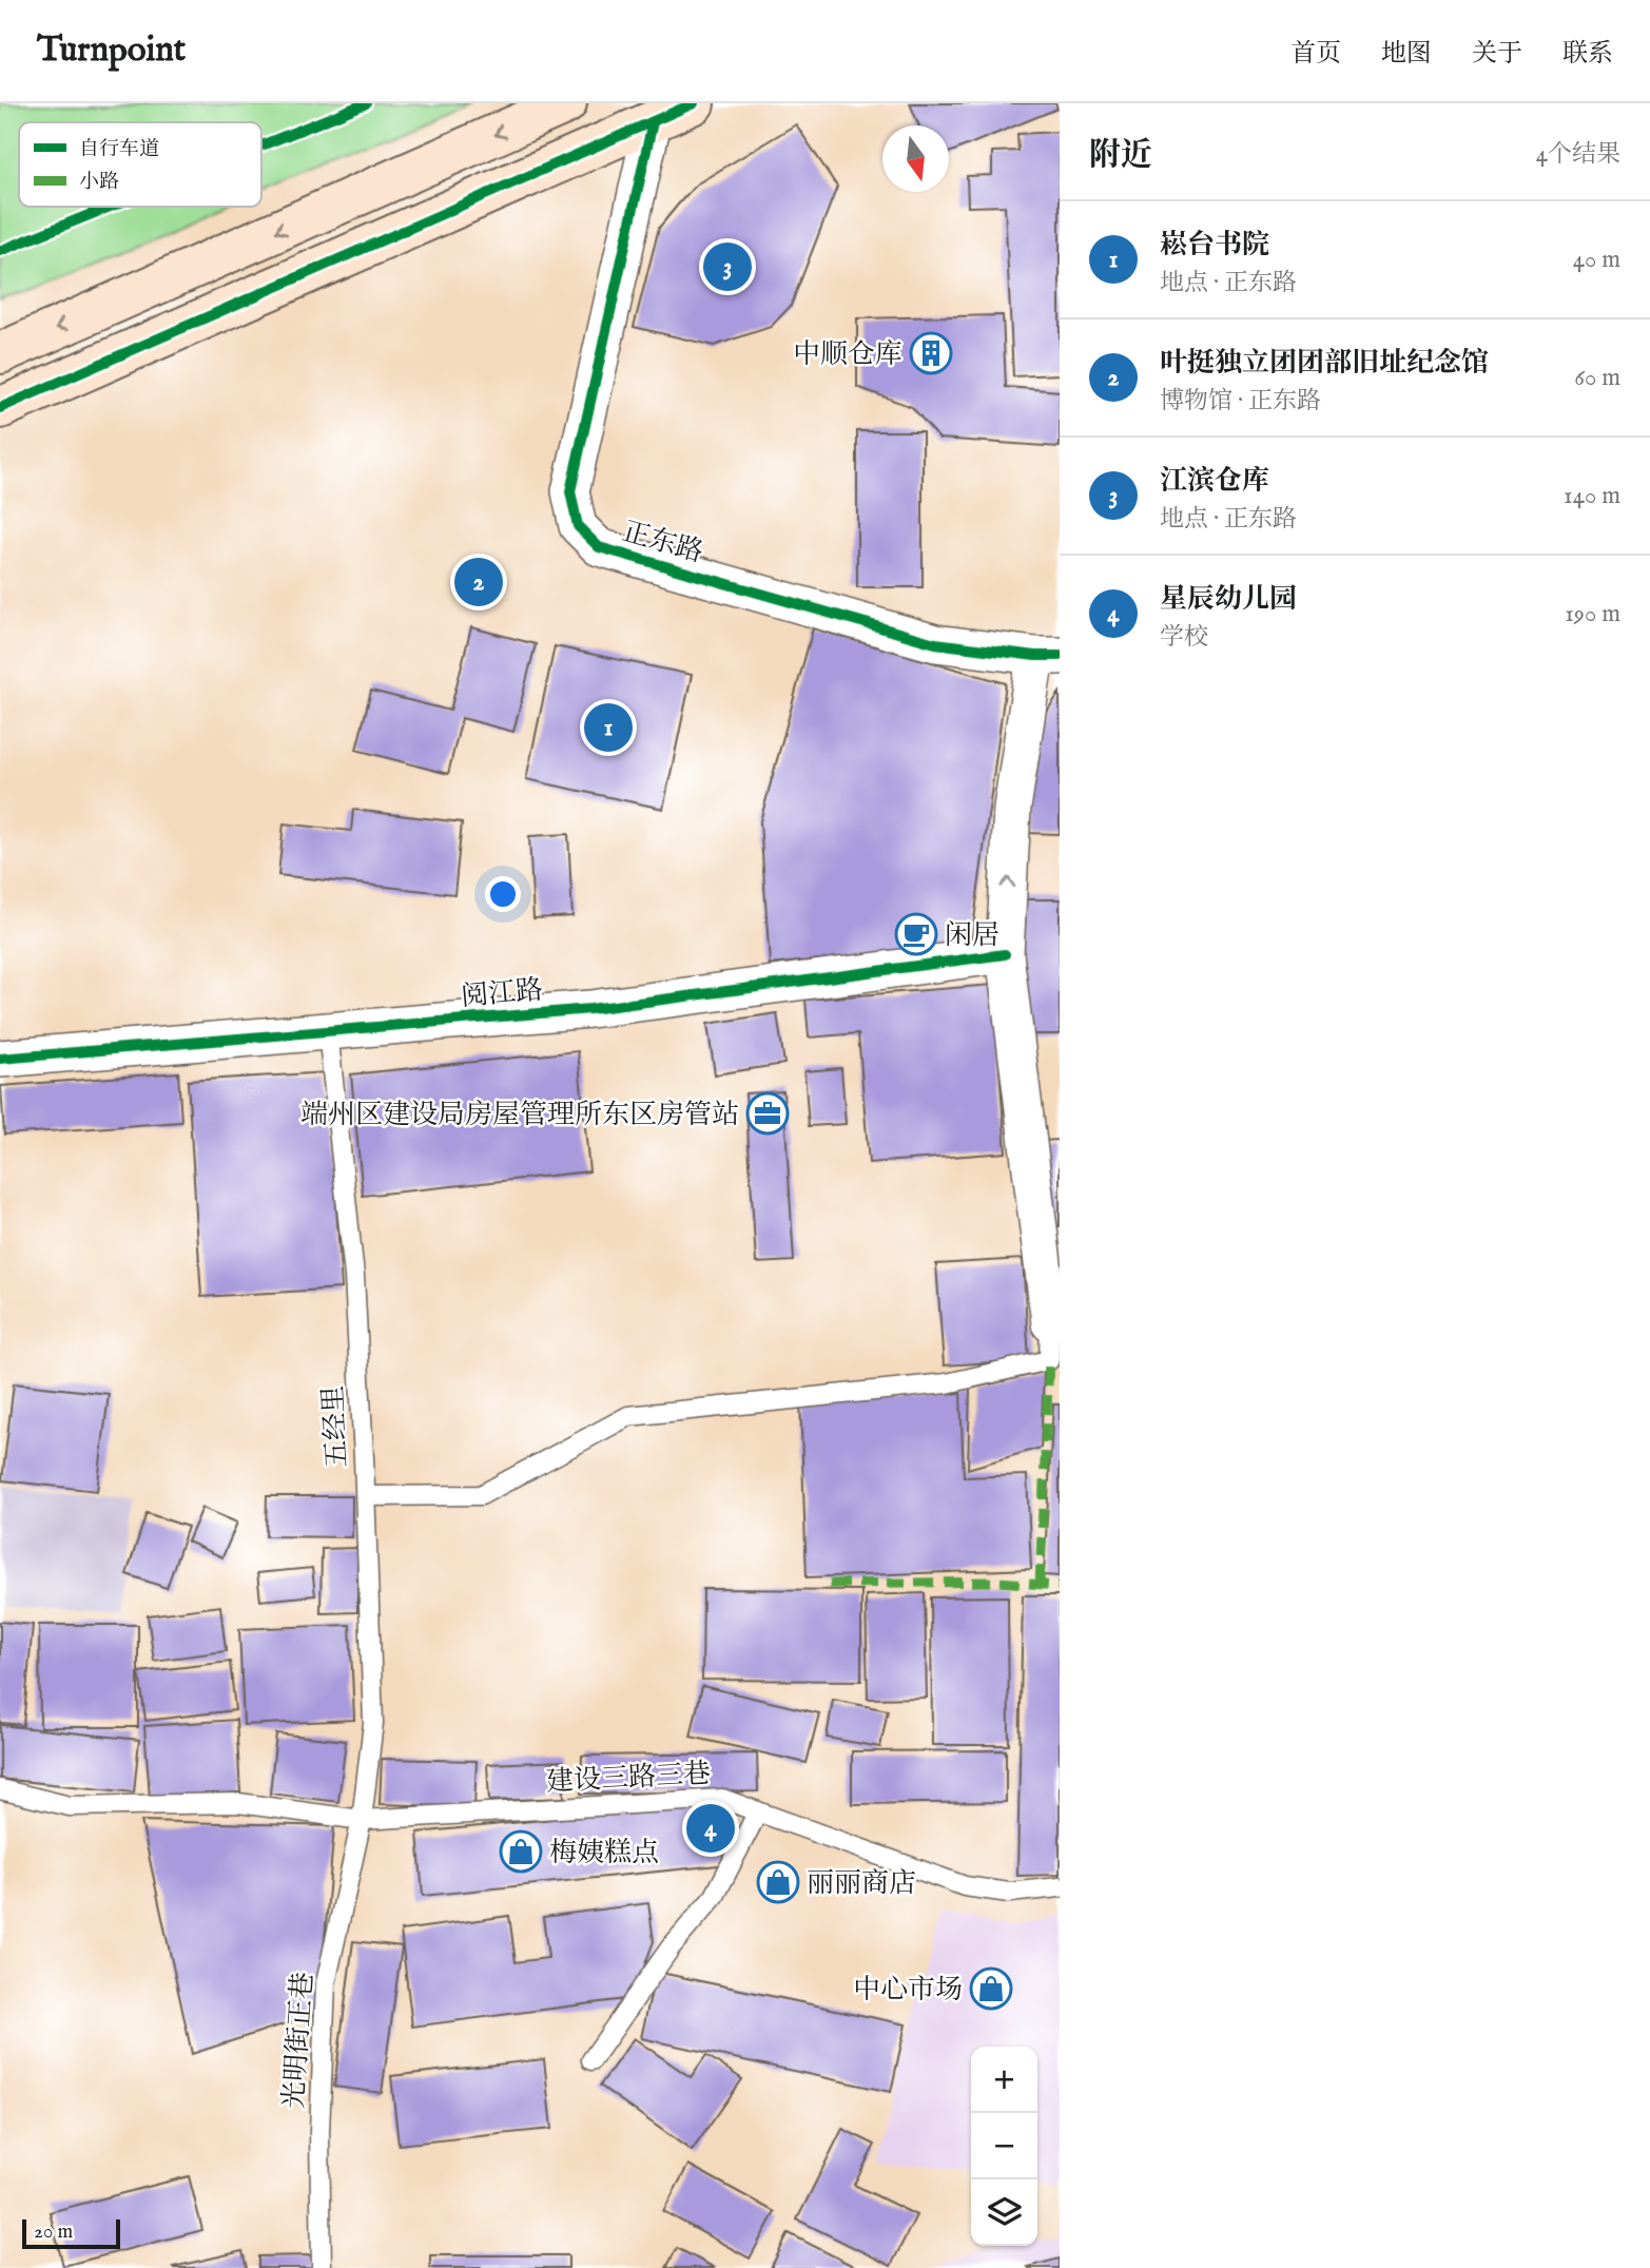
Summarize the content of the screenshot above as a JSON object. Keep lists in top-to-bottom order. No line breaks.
{"streets":{"street":["正东路","阅江路"],"lane":["五经里","建设三路三巷","光明街正巷"]},"crossings":[["阅江路","五经里"],["五经里","建设三路三巷"],["五经里","光明街正巷"],["建设三路三巷","光明街正巷"]],"places":{"building":["中顺仓库"],"cafe":["闲居"],"office":["端州区建设局房屋管理所东区房管站"],"shop":["梅姨糕点","丽丽商店","中心市场"]},"legend":["自行车道","小路"],"scale_bar":"20 m","north":"bottom","page":{"header":"Turnpoint","nav":["首页","地图","关于","联系"],"heading":["附近","4个结果"],"list":[{"mark":"1","name":"崧台书院","note":"地点 · 正东路","value":"40 m"},{"mark":"2","name":"叶挺独立团团部旧址纪念馆","note":"博物馆 · 正东路","value":"60 m"},{"mark":"3","name":"江滨仓库","note":"地点 · 正东路","value":"140 m"},{"mark":"4","name":"星辰幼儿园","note":"学校","value":"190 m"}],"pins":["3","2","1","4"],"map_buttons":["+","−"],"scale":"20 m"}}
